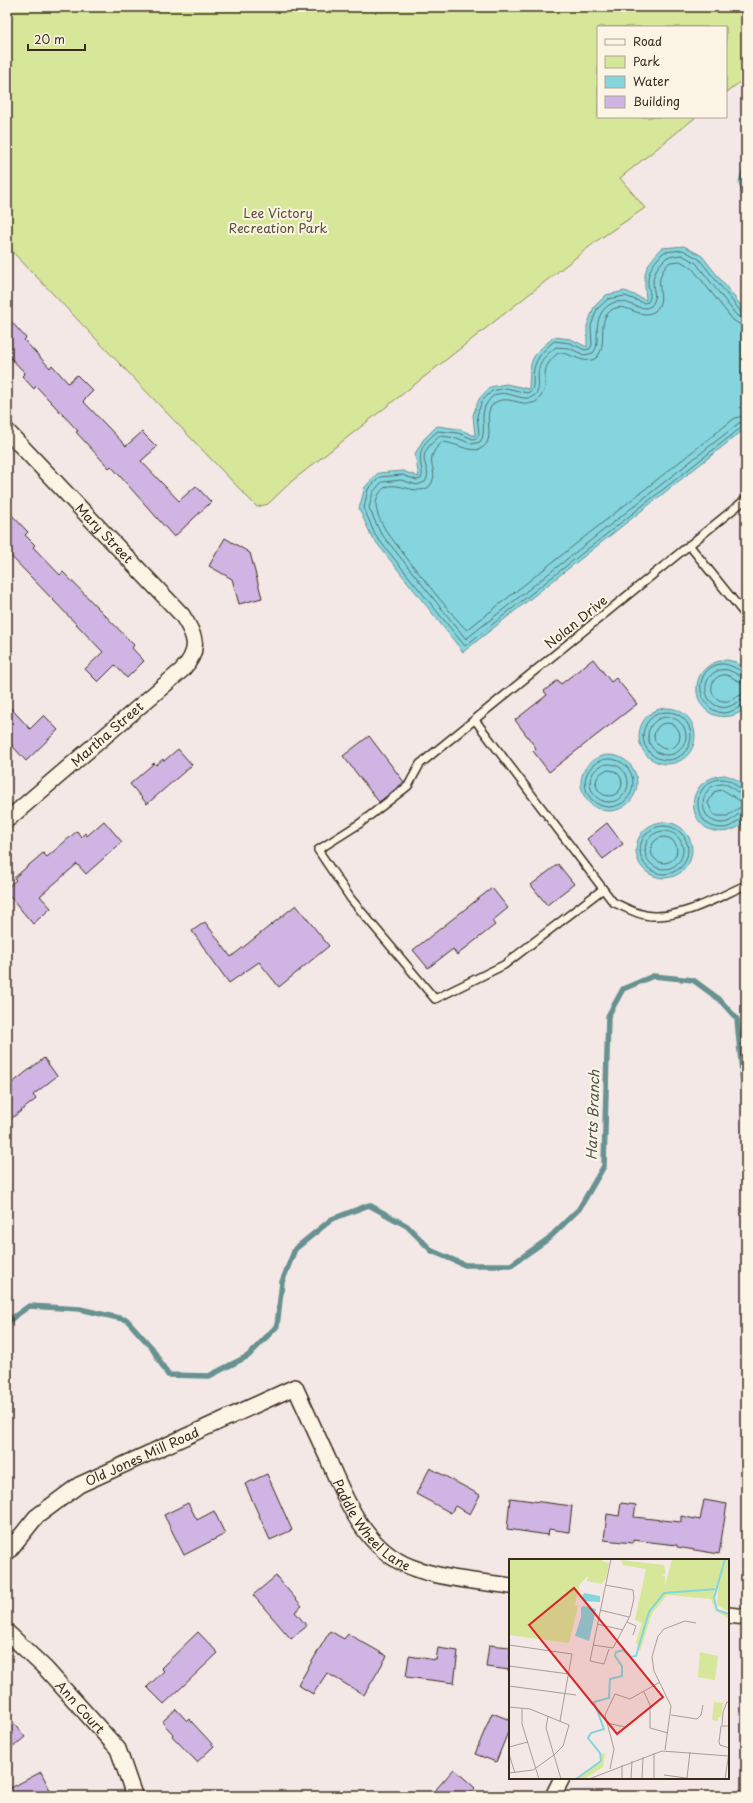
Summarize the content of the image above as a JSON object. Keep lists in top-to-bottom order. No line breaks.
{"streets":{"street":["Mary Street","Martha Street","Old Jones Mill Road","Paddle Wheel Lane","Ann Court"],"lane":["Nolan Drive"]},"crossings":[["Mary Street","Martha Street"],["Old Jones Mill Road","Paddle Wheel Lane"]],"water":["Harts Branch"],"parks":["Lee Victory Recreation Park"],"legend":["Road","Park","Water","Building"],"scale_bar":"20 m"}
